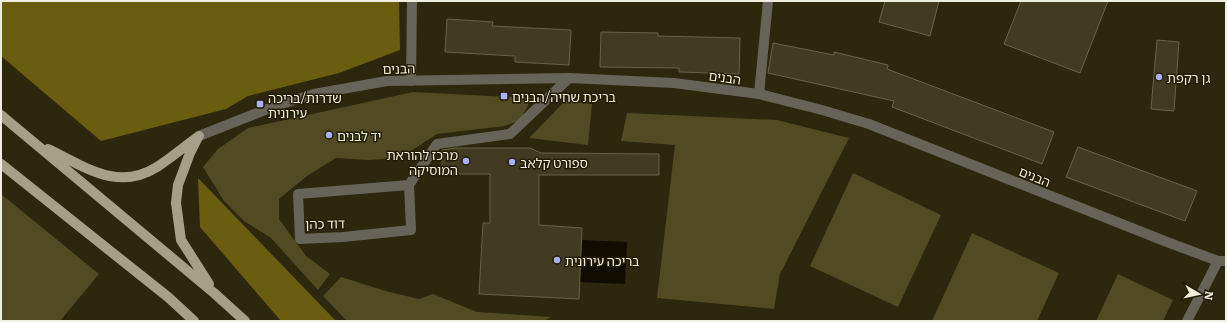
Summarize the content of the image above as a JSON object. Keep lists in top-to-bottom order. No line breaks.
{"streets":{"street":["הבנים","דוד כהן"]},"places":{"other":["גן רקפת","יד לבנים","מרכז להוראת המוסיקה","ספורט קלאב","בריכה עירונית"],"transit":["בריכת שחיה/הבנים","שדרות/בריכה עירונית"]},"north":"right"}
